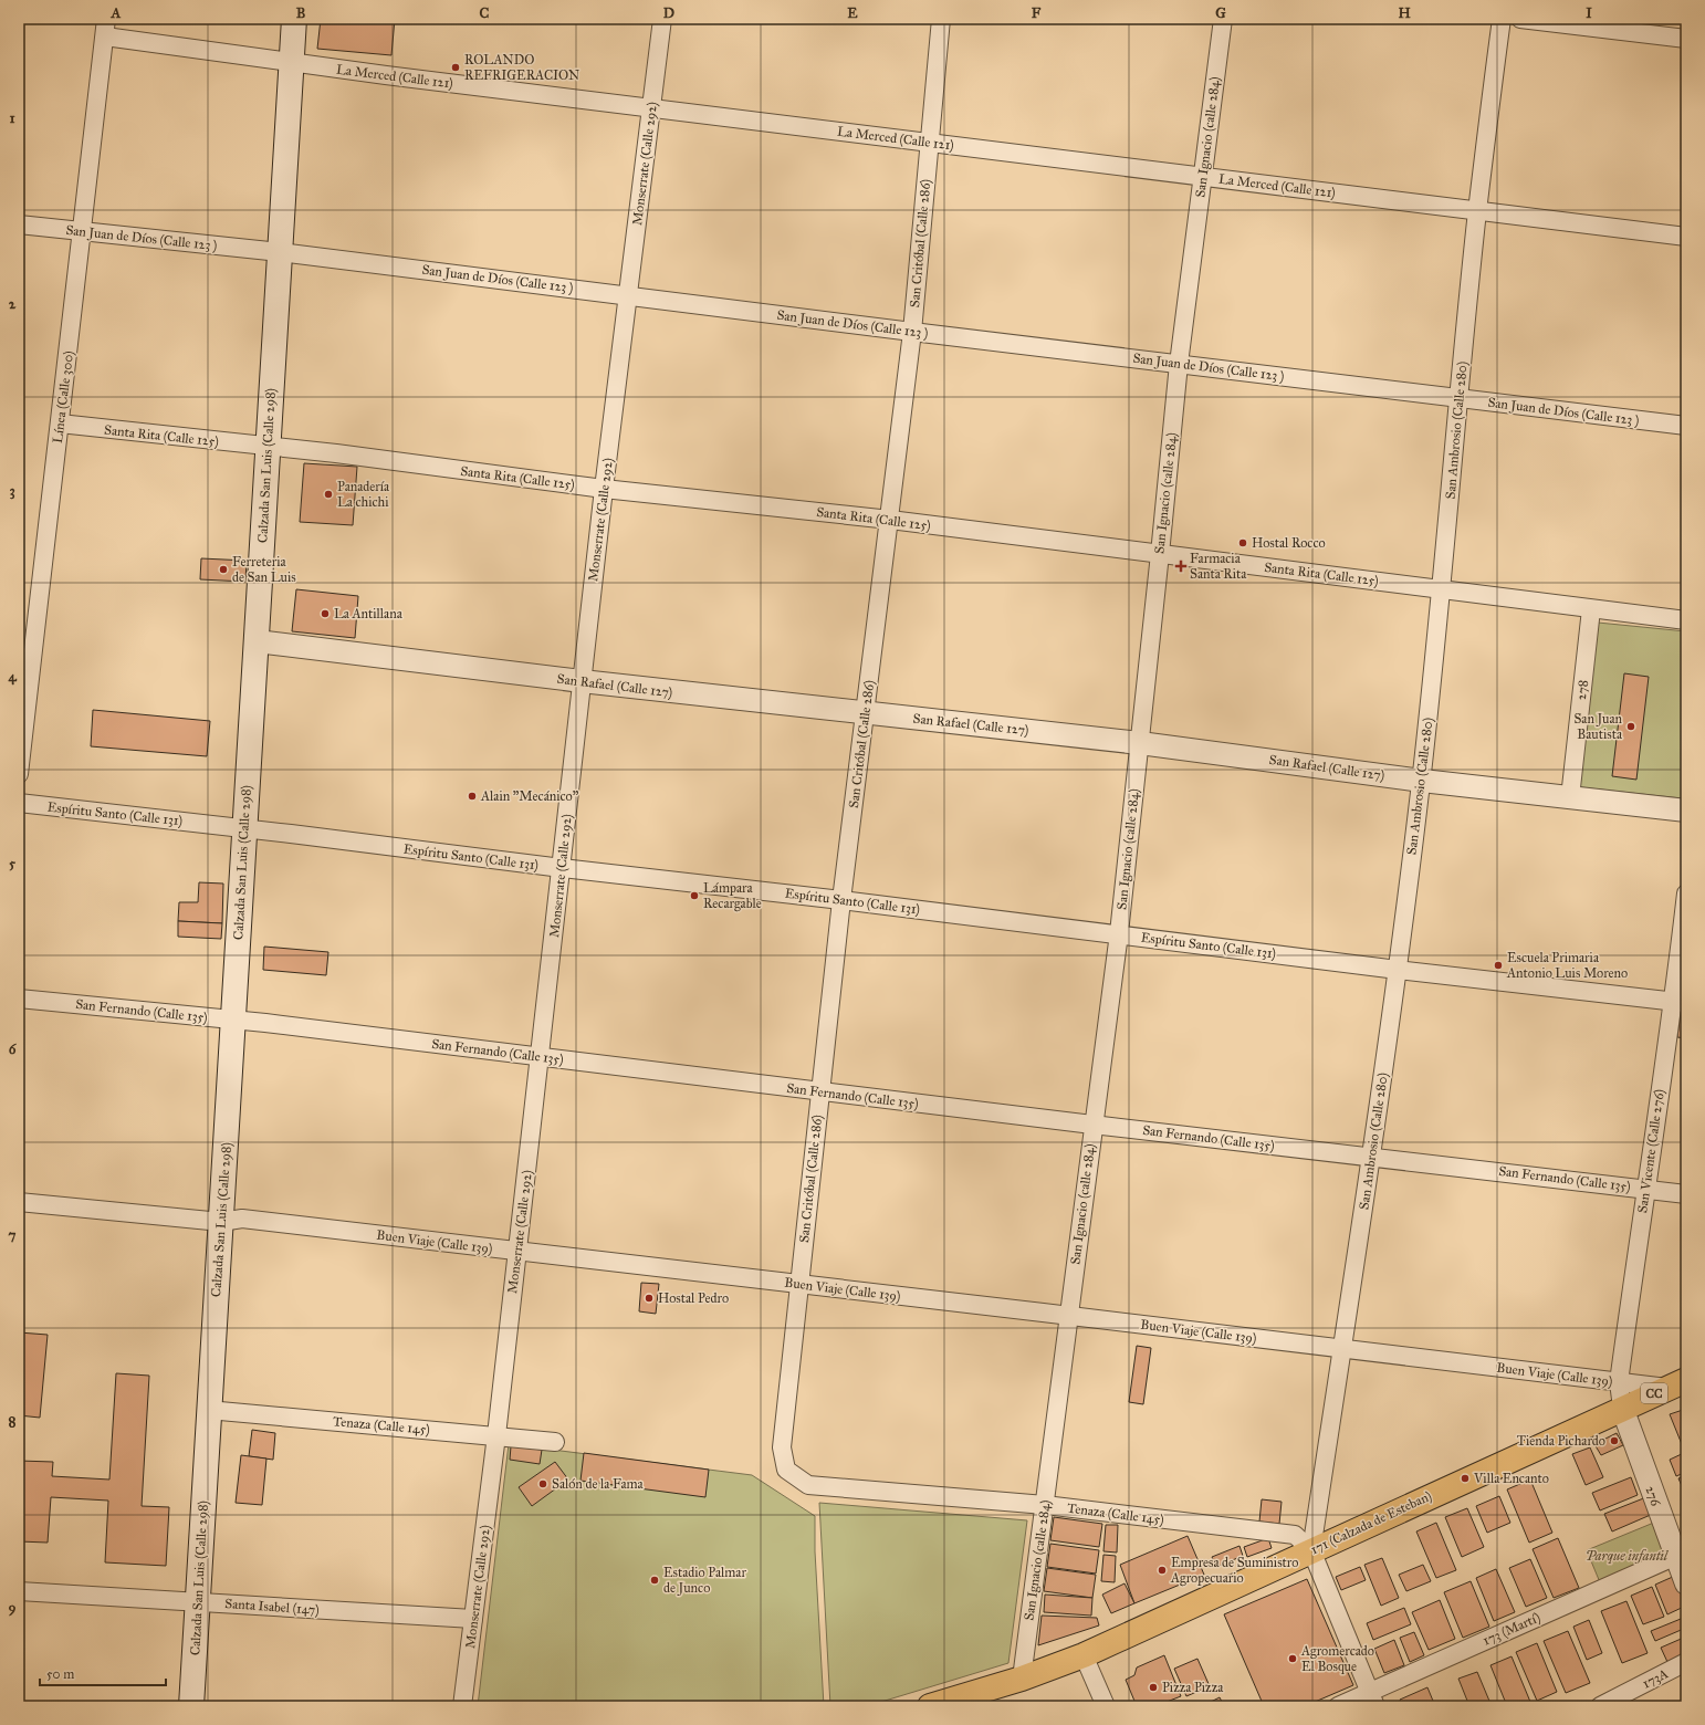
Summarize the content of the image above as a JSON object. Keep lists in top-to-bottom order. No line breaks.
{"streets":{"main road":["Calzada San Luis (Calle 298)","CC","171 (Calzada de Esteban)"],"street":["La Merced (Calle 121)","San Ignacio (calle 284)","Monserrate (Calle 292)","San Juan de Díos (Calle 123 )","San Critóbal (Calle 286)","Línea (Calle 300)","San Ambrosio (Calle 280)","Santa Rita (Calle 125)","San Rafael (Calle 127)","278","Espíritu Santo (Calle 131)","San Fernando (Calle 135)","San Vicente (Calle 276)","Buen Viaje (Calle 139)","Tenaza (Calle 145)","276","Santa Isabel (147)","173 (Martí)","173A"]},"crossings":[["La Merced (Calle 121)","San Ignacio (calle 284)"],["La Merced (Calle 121)","Monserrate (Calle 292)"],["La Merced (Calle 121)","San Critóbal (Calle 286)"],["La Merced (Calle 121)","Línea (Calle 300)"],["La Merced (Calle 121)","San Ambrosio (Calle 280)"],["La Merced (Calle 121)","Calzada San Luis (Calle 298)"],["San Ignacio (calle 284)","San Juan de Díos (Calle 123 )"],["San Ignacio (calle 284)","Santa Rita (Calle 125)"],["San Ignacio (calle 284)","San Rafael (Calle 127)"],["San Ignacio (calle 284)","Espíritu Santo (Calle 131)"],["San Ignacio (calle 284)","San Fernando (Calle 135)"],["San Ignacio (calle 284)","Buen Viaje (Calle 139)"],["San Ignacio (calle 284)","Tenaza (Calle 145)"],["San Ignacio (calle 284)","171 (Calzada de Esteban)"],["Monserrate (Calle 292)","San Juan de Díos (Calle 123 )"],["Monserrate (Calle 292)","Santa Rita (Calle 125)"],["Monserrate (Calle 292)","San Rafael (Calle 127)"],["Monserrate (Calle 292)","Espíritu Santo (Calle 131)"],["Monserrate (Calle 292)","San Fernando (Calle 135)"],["Monserrate (Calle 292)","Buen Viaje (Calle 139)"],["Monserrate (Calle 292)","Tenaza (Calle 145)"],["Monserrate (Calle 292)","Santa Isabel (147)"],["San Juan de Díos (Calle 123 )","San Critóbal (Calle 286)"],["San Juan de Díos (Calle 123 )","Línea (Calle 300)"],["San Juan de Díos (Calle 123 )","San Ambrosio (Calle 280)"],["San Juan de Díos (Calle 123 )","Calzada San Luis (Calle 298)"],["San Critóbal (Calle 286)","Santa Rita (Calle 125)"],["San Critóbal (Calle 286)","San Rafael (Calle 127)"],["San Critóbal (Calle 286)","Espíritu Santo (Calle 131)"],["San Critóbal (Calle 286)","San Fernando (Calle 135)"],["San Critóbal (Calle 286)","Buen Viaje (Calle 139)"],["San Critóbal (Calle 286)","Tenaza (Calle 145)"],["Línea (Calle 300)","Santa Rita (Calle 125)"],["San Ambrosio (Calle 280)","Santa Rita (Calle 125)"],["San Ambrosio (Calle 280)","San Rafael (Calle 127)"],["San Ambrosio (Calle 280)","Espíritu Santo (Calle 131)"],["San Ambrosio (Calle 280)","San Fernando (Calle 135)"],["San Ambrosio (Calle 280)","Buen Viaje (Calle 139)"],["San Ambrosio (Calle 280)","Tenaza (Calle 145)"],["San Ambrosio (Calle 280)","171 (Calzada de Esteban)"],["Santa Rita (Calle 125)","Calzada San Luis (Calle 298)"],["Santa Rita (Calle 125)","278"],["Calzada San Luis (Calle 298)","San Rafael (Calle 127)"],["Calzada San Luis (Calle 298)","Espíritu Santo (Calle 131)"],["Calzada San Luis (Calle 298)","San Fernando (Calle 135)"],["Calzada San Luis (Calle 298)","Buen Viaje (Calle 139)"],["Calzada San Luis (Calle 298)","Tenaza (Calle 145)"],["Calzada San Luis (Calle 298)","Santa Isabel (147)"],["San Rafael (Calle 127)","278"],["Espíritu Santo (Calle 131)","San Vicente (Calle 276)"],["San Fernando (Calle 135)","San Vicente (Calle 276)"],["San Vicente (Calle 276)","Buen Viaje (Calle 139)"],["San Vicente (Calle 276)","276"],["San Vicente (Calle 276)","171 (Calzada de Esteban)"],["Buen Viaje (Calle 139)","171 (Calzada de Esteban)"],["Tenaza (Calle 145)","171 (Calzada de Esteban)"],["276","171 (Calzada de Esteban)"],["276","173 (Martí)"]],"parks":["Parque infantil"],"places":{"other":["ROLANDO REFRIGERACION","Panadería La chichi","Hostal Rocco","Ferreteria de San Luis","La Antillana","San Juan Bautista","Alain \"Mecánico\"","Lámpara Recargable","Escuela Primaria Antonio Luis Moreno","Hostal Pedro","Tienda Pichardo","Villa Encanto","Salón de la Fama","Empresa de Suministro Agropecuario","Estadio Palmar de Junco","Agromercado El Bosque","Pizza Pizza"],"health":["Farmacia Santa Rita"]},"scale_bar":"50 m","grid":{"columns":["A","B","C","D","E","F","G","H","I"],"rows":["1","2","3","4","5","6","7","8","9"]}}
